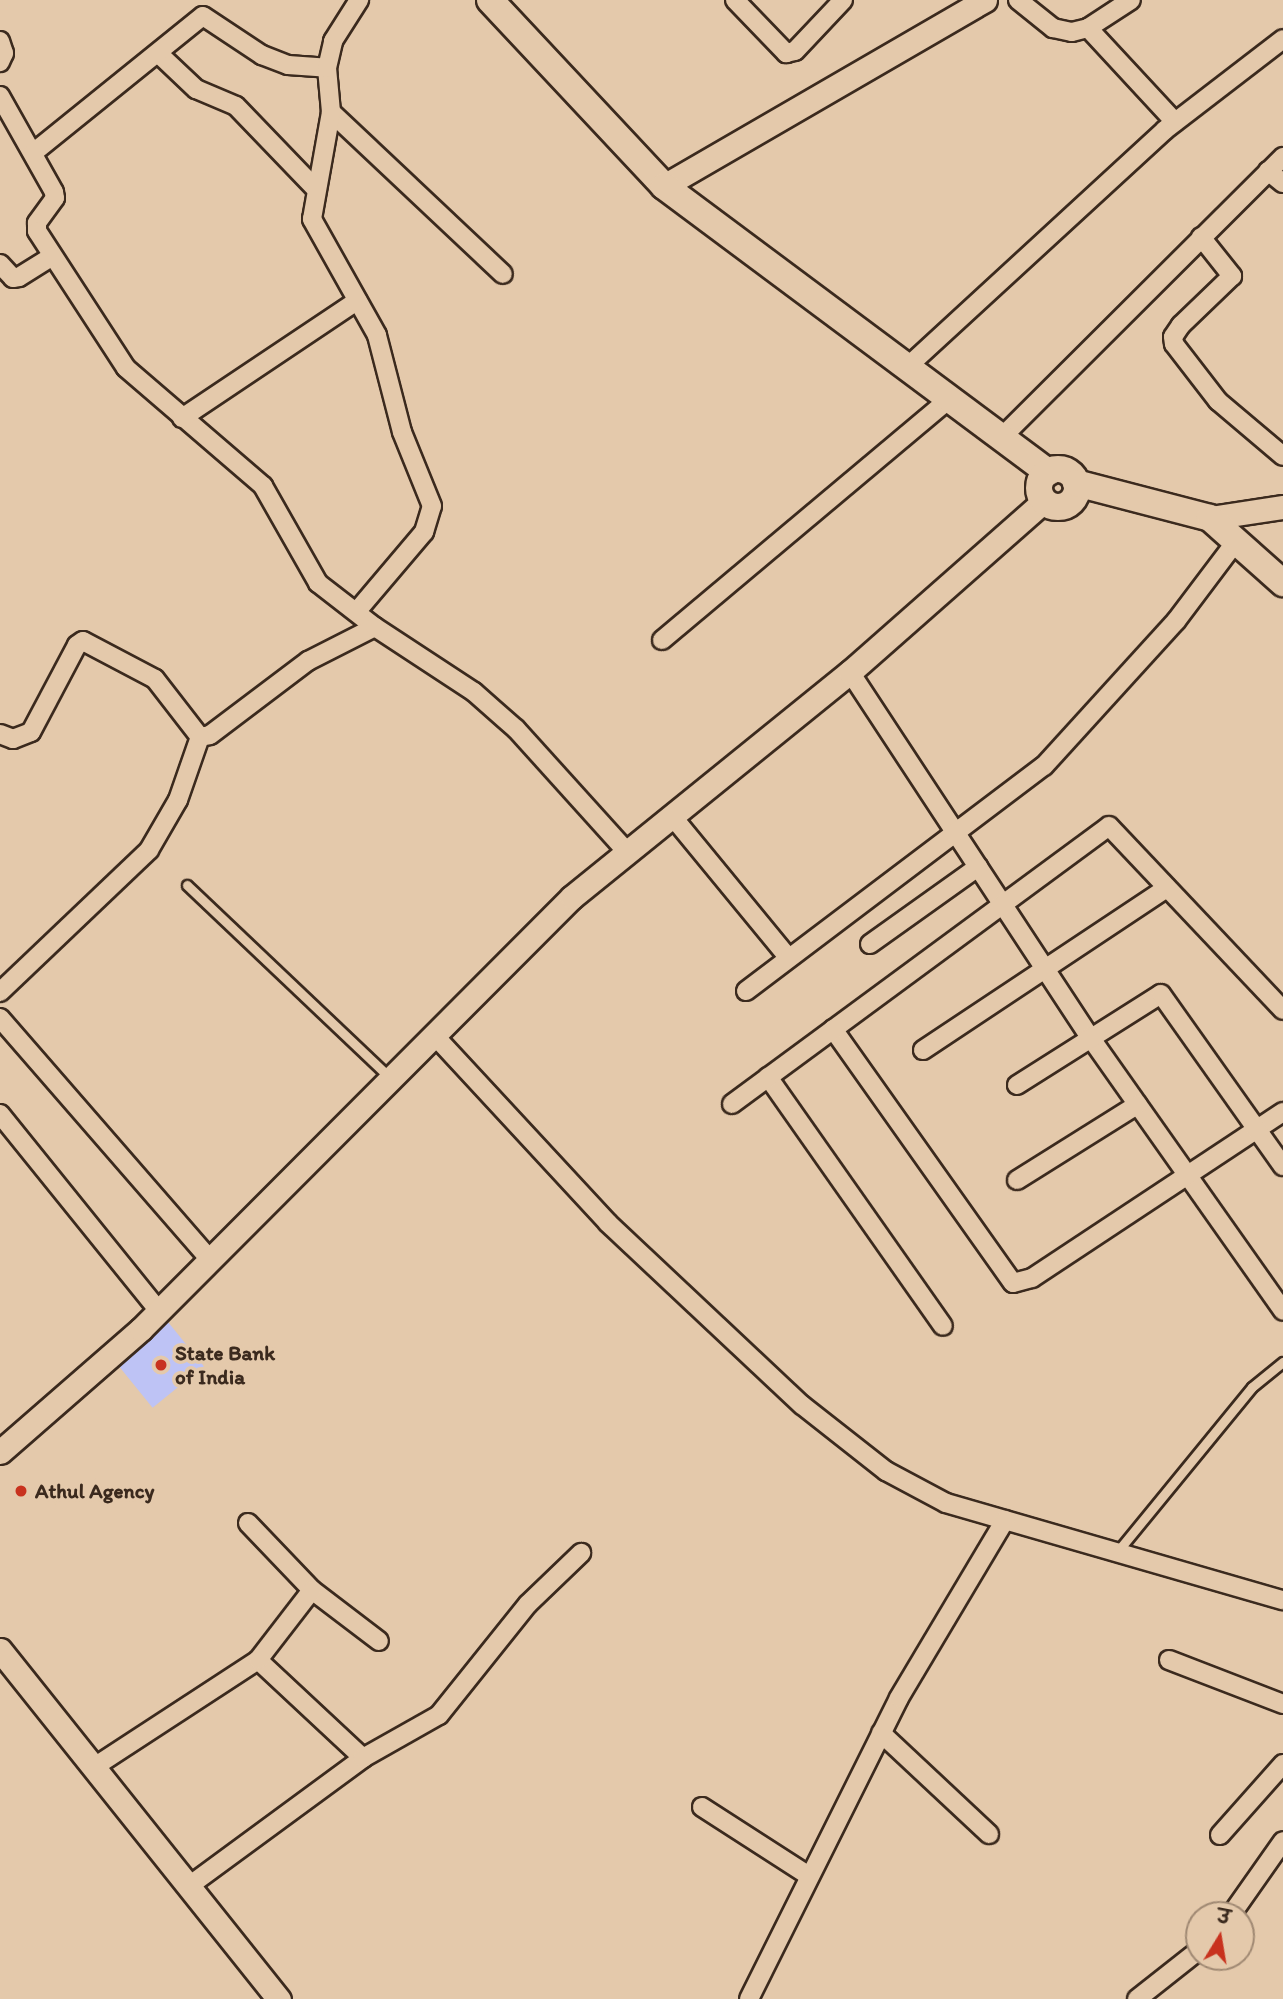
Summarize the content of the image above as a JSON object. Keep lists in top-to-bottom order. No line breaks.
{"places":["State Bank of India","Athul Agency"],"north":"top"}
